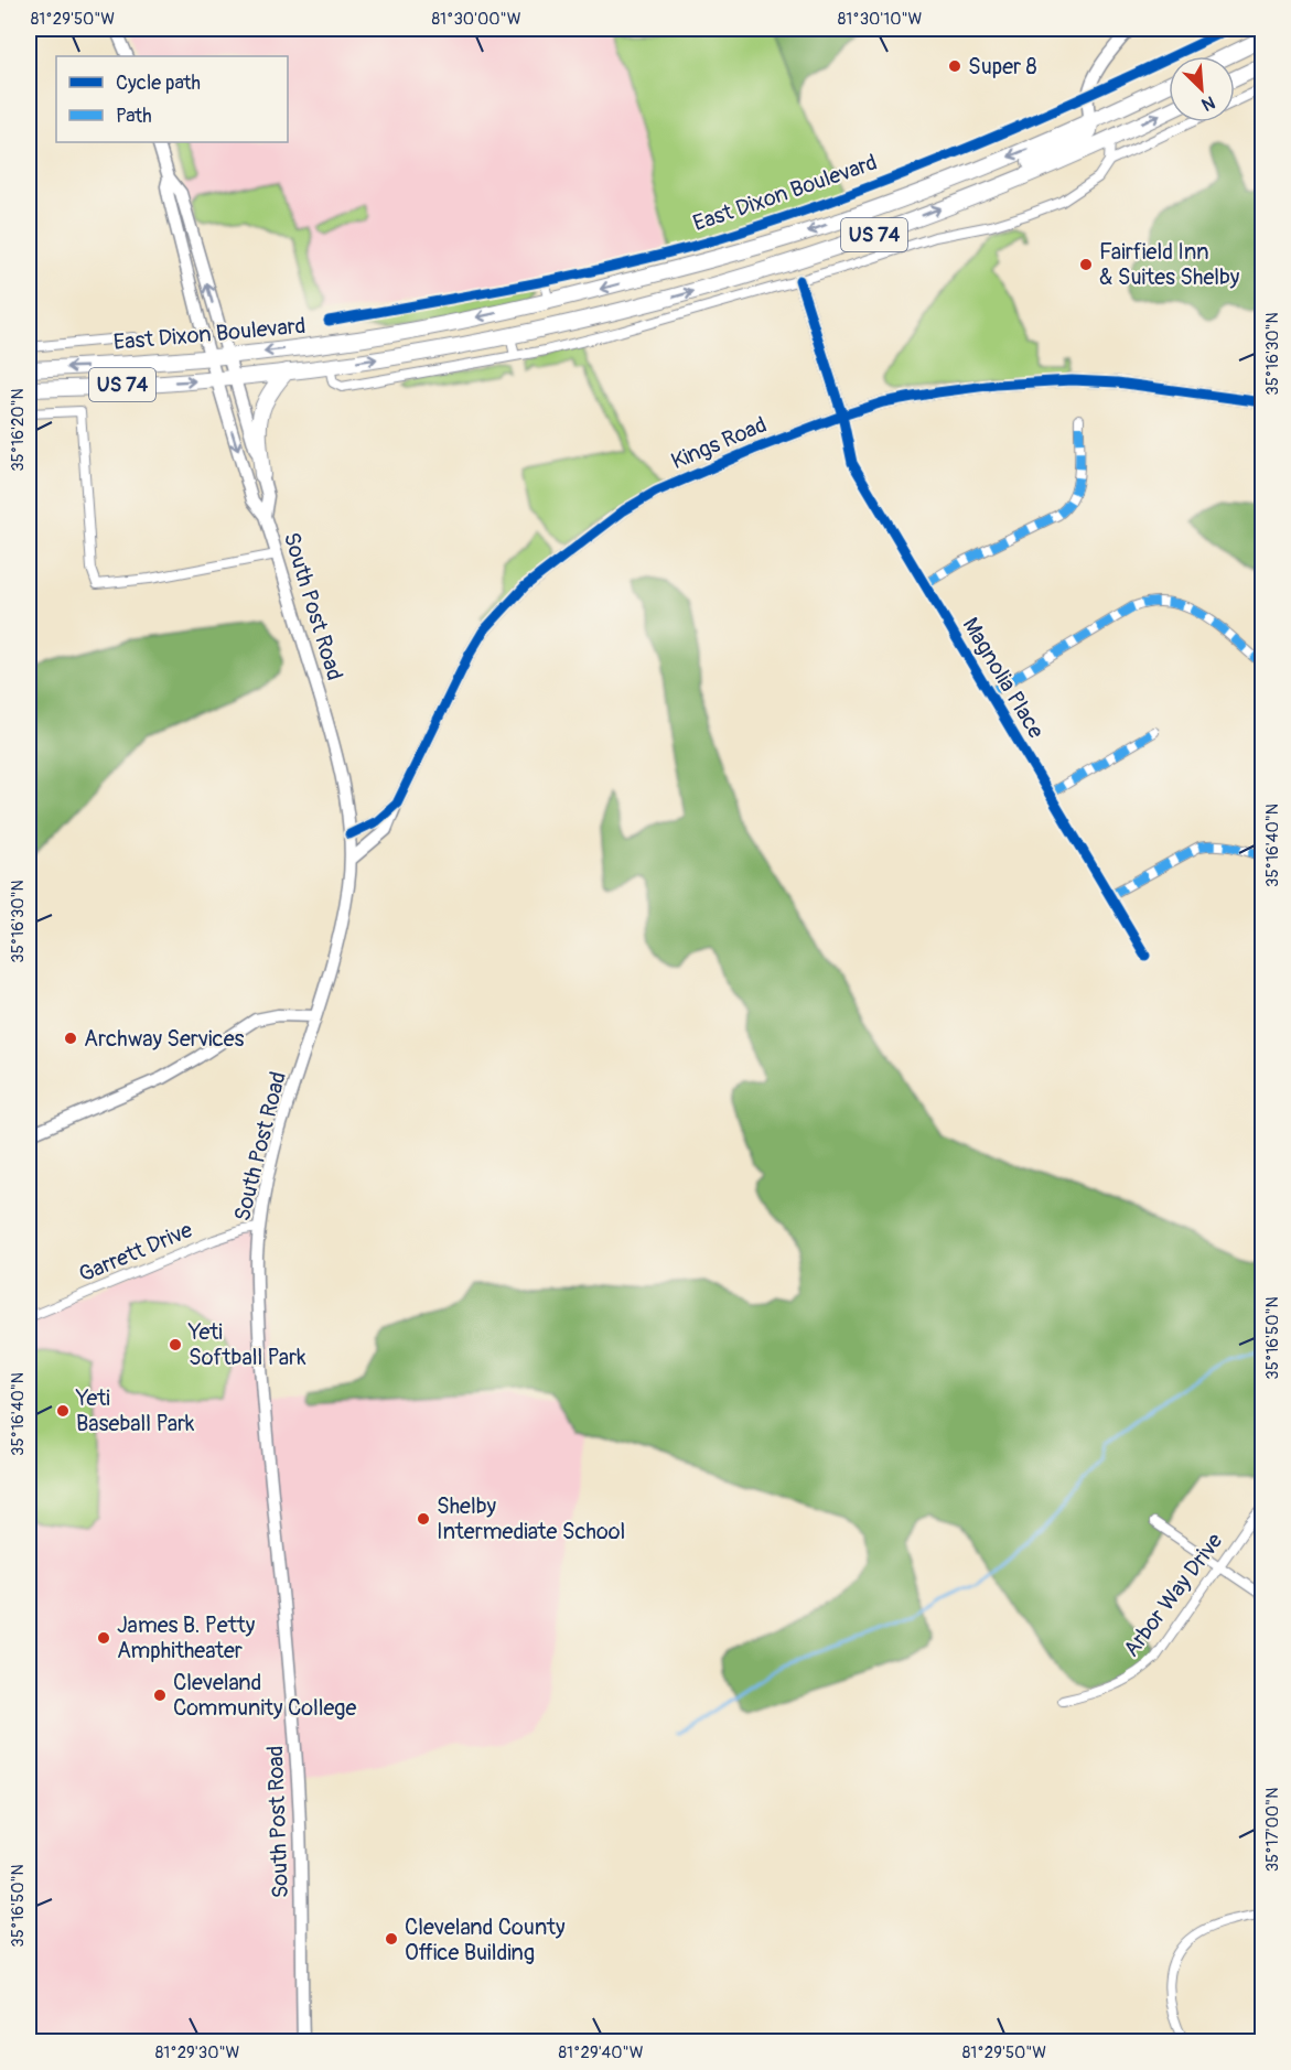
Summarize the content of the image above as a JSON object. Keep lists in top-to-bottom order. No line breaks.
{"streets":{"highway":["East Dixon Boulevard","US 74"],"main road":["Kings Road","South Post Road"],"street":["Magnolia Place","Garrett Drive","Arbor Way Drive"]},"crossings":[["East Dixon Boulevard","South Post Road"],["Kings Road","South Post Road"],["Kings Road","Magnolia Place"],["South Post Road","Garrett Drive"]],"places":["Super 8","Fairfield Inn & Suites Shelby","Archway Services","Yeti Softball Park","Yeti Baseball Park","Shelby Intermediate School","James B. Petty Amphitheater","Cleveland Community College","Cleveland County Office Building"],"legend":["Cycle path","Path"],"north":"bottom right","coordinates":["81°29'50\"W","81°30'00\"W","81°30'10\"W","35°16'30\"N","35°16'20\"N","35°16'40\"N","35°16'50\"N","35°17'00\"N","81°29'30\"W","81°29'40\"W"]}
